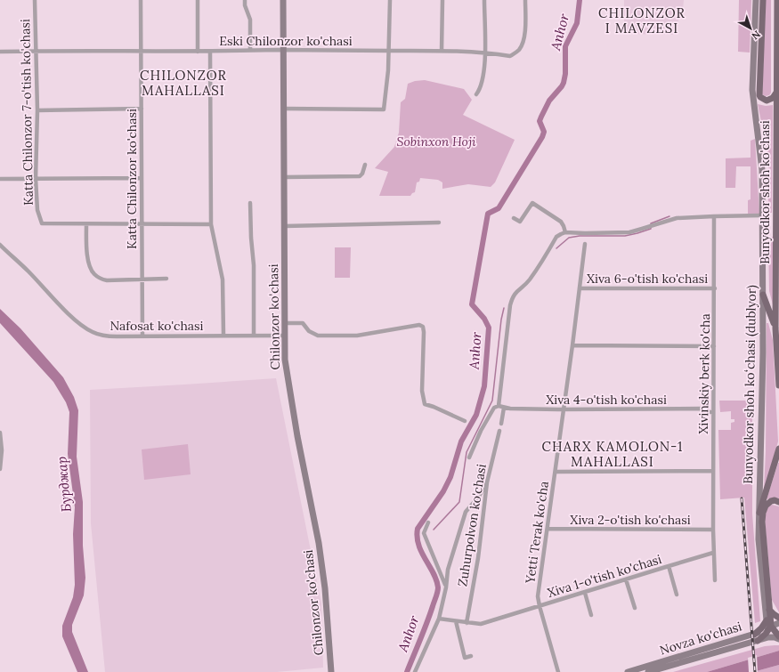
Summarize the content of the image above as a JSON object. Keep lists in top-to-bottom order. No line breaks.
{"streets":{"main road":["Bunyodkor shoh ko'chasi","Chilonzor ko'chasi","Bunyodkor shoh koʻchasi (dublyor)","Novza ko'chasi"],"street":["Eski Chilonzor ko'chasi","Katta Chilonzor 7-o'tish ko'chasi","Katta Chilonzor ko'chasi","Xiva 6-o'tish ko'chasi","Nafosat ko'chasi","Xivinskiy berk ko'cha","Xiva 4-o'tish ko'chasi","Xiva 2-o'tish ko'chasi","Zuhurpolvon ko'chasi","Yetti Terak ko'cha","Xiva 1-o'tish ko'chasi"]},"crossings":[["Eski Chilonzor ko'chasi","Katta Chilonzor 7-o'tish ko'chasi"],["Eski Chilonzor ko'chasi","Katta Chilonzor ko'chasi"],["Eski Chilonzor ko'chasi","Chilonzor ko'chasi"],["Katta Chilonzor ko'chasi","Nafosat ko'chasi"],["Xiva 6-o'tish ko'chasi","Xivinskiy berk ko'cha"],["Xiva 6-o'tish ko'chasi","Yetti Terak ko'cha"],["Chilonzor ko'chasi","Nafosat ko'chasi"],["Xivinskiy berk ko'cha","Xiva 4-o'tish ko'chasi"],["Xivinskiy berk ko'cha","Xiva 2-o'tish ko'chasi"],["Xivinskiy berk ko'cha","Xiva 1-o'tish ko'chasi"],["Bunyodkor shoh koʻchasi (dublyor)","Novza ko'chasi"],["Xiva 4-o'tish ko'chasi","Zuhurpolvon ko'chasi"],["Xiva 4-o'tish ko'chasi","Yetti Terak ko'cha"],["Xiva 2-o'tish ko'chasi","Yetti Terak ko'cha"],["Zuhurpolvon ko'chasi","Xiva 1-o'tish ko'chasi"],["Yetti Terak ko'cha","Xiva 1-o'tish ko'chasi"]],"districts":["CHILONZOR I MAVZESI","CHILONZOR MAHALLASI","CHARX KAMOLON-1 MAHALLASI"],"water":["Anhor","Бурджар"],"parks":["Sobinxon Hoji"],"north":"bottom right"}
